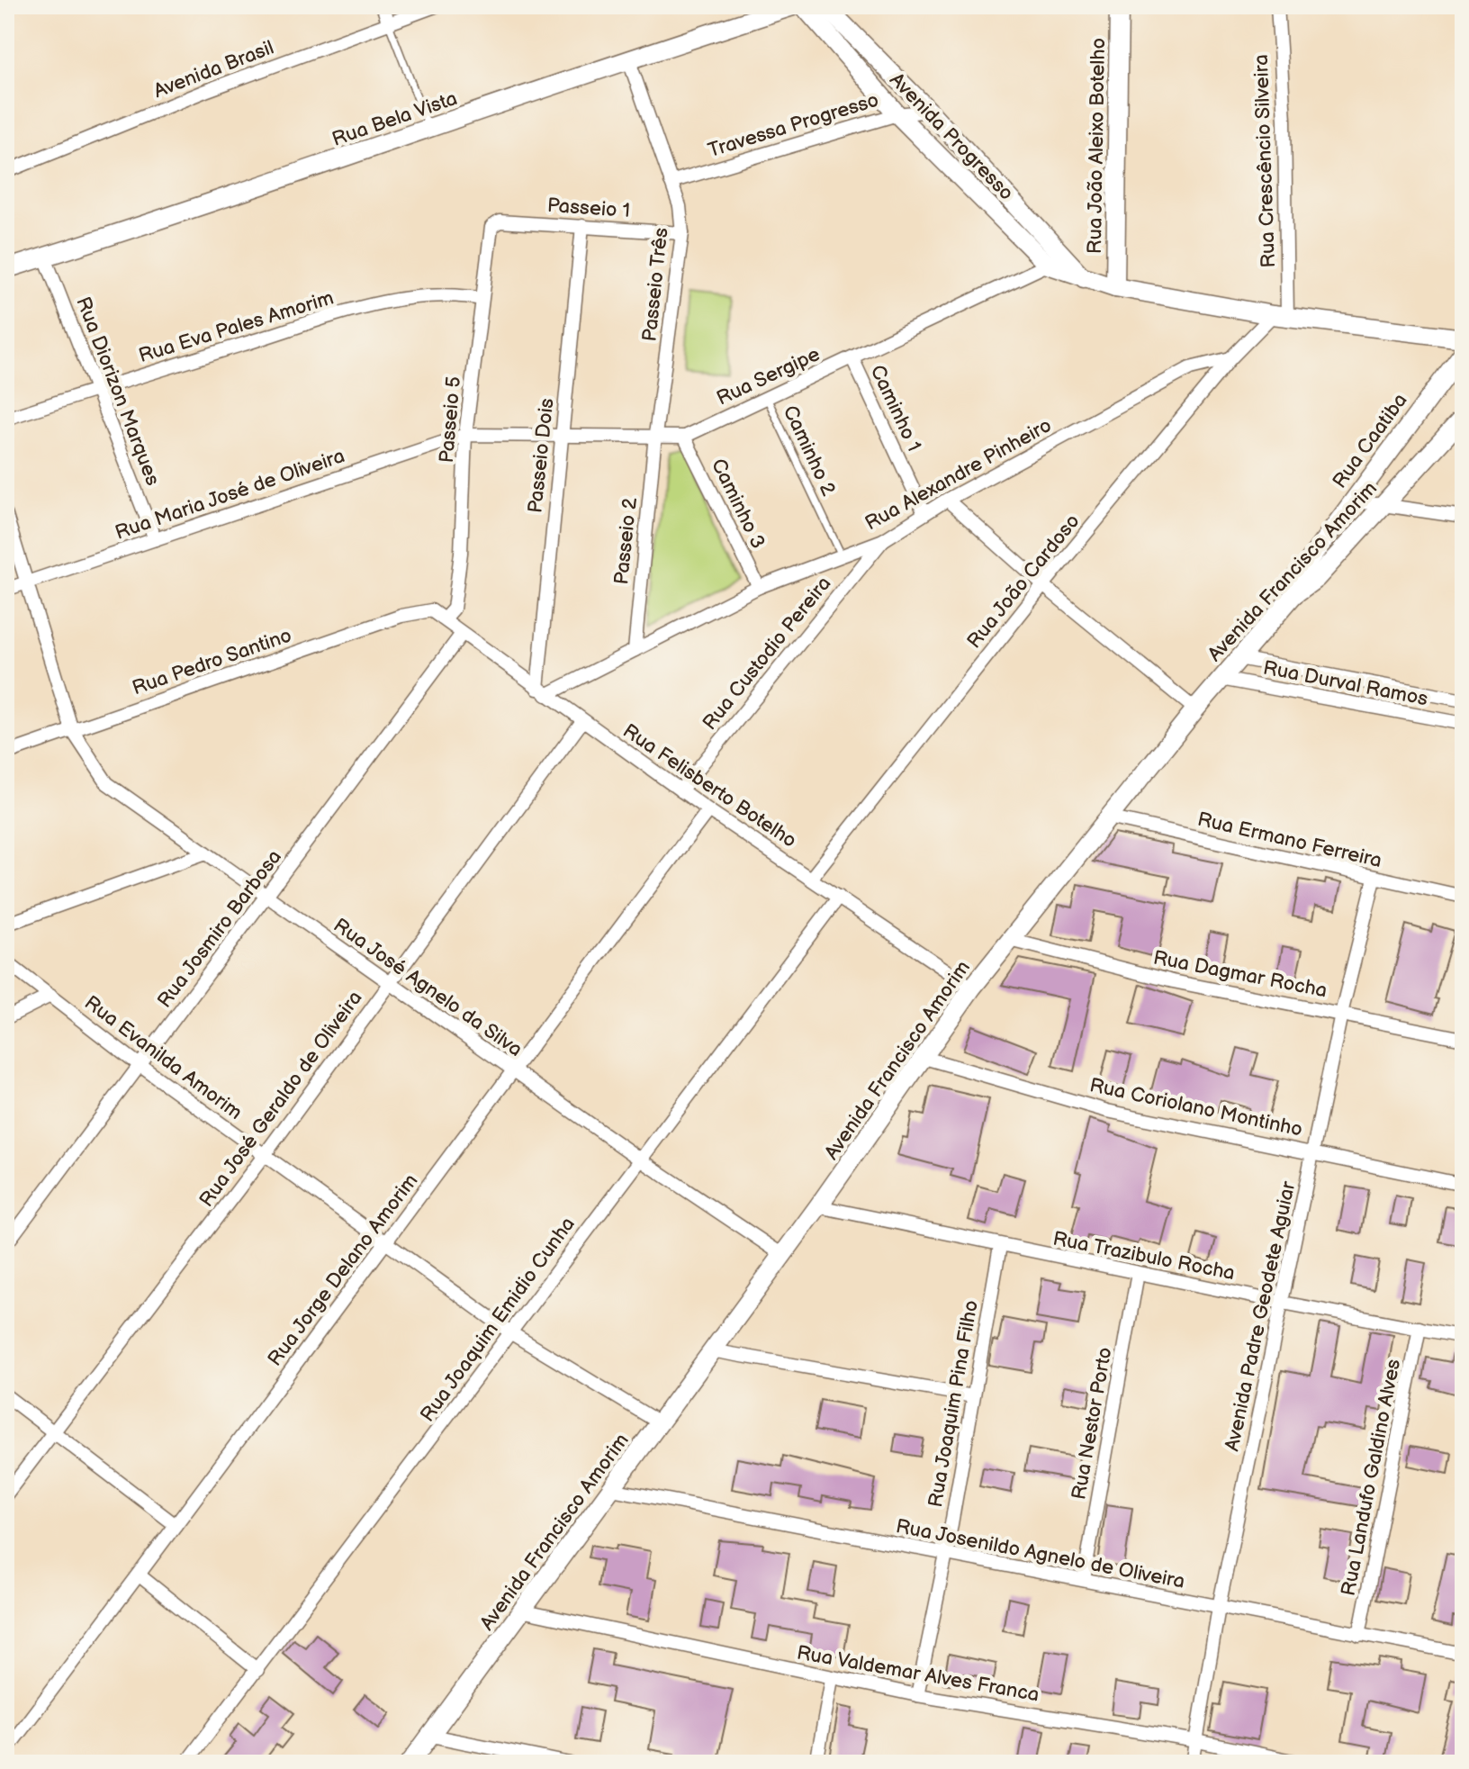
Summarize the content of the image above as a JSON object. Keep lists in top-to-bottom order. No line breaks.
{"streets":{"street":["Avenida Brasil","Rua Bela Vista","Travessa Progresso","Avenida Progresso","Rua João Aleixo Botelho","Rua Crescêncio Silveira","Passeio 1","Passeio Três","Rua Eva Pales Amorim","Rua Sergipe","Rua Diorizon Marques","Caminho 1","Passeio 5","Rua Caatiba","Passeio Dois","Rua Alexandre Pinheiro","Rua Maria José de Oliveira","Caminho 3","Passeio 2","Avenida Francisco Amorim","Rua João Cardoso","Rua Custodio Pereira","Rua Pedro Santino","Rua Durval Ramos","Rua Felisberto Botelho","Rua Ermano Ferreira","Rua Josmiro Barbosa","Rua Dagmar Rocha","Rua José Agnelo da Silva","Rua Evanilda Amorim","Rua José Geraldo de Oliveira","Rua Coriolano Montinho","Rua Trazibulo Rocha","Rua Jorge Delano Amorim","Avenida Padre Geodete Aguiar","Rua Joaquim Emidio Cunha","Rua Joaquim Pina Filho","Rua Nestor Porto","Rua Landufo Galdino Alves","Rua Josenildo Agnelo de Oliveira","Rua Valdemar Alves Franca"],"lane":["Caminho 2"]},"crossings":[["Rua Bela Vista","Passeio Três"],["Rua Bela Vista","Rua Diorizon Marques"],["Travessa Progresso","Avenida Progresso"],["Travessa Progresso","Passeio Três"],["Avenida Progresso","Rua João Aleixo Botelho"],["Avenida Progresso","Rua Crescêncio Silveira"],["Avenida Progresso","Rua Sergipe"],["Avenida Progresso","Rua João Cardoso"],["Rua Crescêncio Silveira","Rua João Cardoso"],["Passeio 1","Passeio Três"],["Passeio 1","Passeio 5"],["Passeio 1","Passeio Dois"],["Passeio Três","Rua Sergipe"],["Passeio Três","Passeio 2"],["Rua Eva Pales Amorim","Rua Diorizon Marques"],["Rua Eva Pales Amorim","Passeio 5"],["Rua Sergipe","Caminho 1"],["Rua Sergipe","Passeio 5"],["Rua Sergipe","Caminho 2"],["Rua Sergipe","Passeio Dois"],["Rua Sergipe","Rua Maria José de Oliveira"],["Rua Sergipe","Caminho 3"],["Rua Sergipe","Passeio 2"],["Rua Diorizon Marques","Rua Maria José de Oliveira"],["Caminho 1","Rua Alexandre Pinheiro"],["Passeio 5","Rua Maria José de Oliveira"],["Passeio 5","Rua Felisberto Botelho"],["Rua Caatiba","Avenida Francisco Amorim"],["Caminho 2","Rua Alexandre Pinheiro"],["Passeio Dois","Rua Alexandre Pinheiro"],["Passeio Dois","Rua Felisberto Botelho"],["Rua Alexandre Pinheiro","Caminho 3"],["Rua Alexandre Pinheiro","Passeio 2"],["Rua Alexandre Pinheiro","Rua João Cardoso"],["Rua Alexandre Pinheiro","Rua Custodio Pereira"],["Rua Alexandre Pinheiro","Rua Felisberto Botelho"],["Rua Maria José de Oliveira","Rua José Agnelo da Silva"],["Avenida Francisco Amorim","Rua Durval Ramos"],["Avenida Francisco Amorim","Rua Felisberto Botelho"],["Avenida Francisco Amorim","Rua Ermano Ferreira"],["Avenida Francisco Amorim","Rua Dagmar Rocha"],["Avenida Francisco Amorim","Rua José Agnelo da Silva"],["Avenida Francisco Amorim","Rua Evanilda Amorim"],["Avenida Francisco Amorim","Rua Coriolano Montinho"],["Avenida Francisco Amorim","Rua Trazibulo Rocha"],["Avenida Francisco Amorim","Rua Josenildo Agnelo de Oliveira"],["Avenida Francisco Amorim","Rua Valdemar Alves Franca"],["Rua João Cardoso","Rua Felisberto Botelho"],["Rua Custodio Pereira","Rua Felisberto Botelho"],["Rua Pedro Santino","Rua Felisberto Botelho"],["Rua Pedro Santino","Rua José Agnelo da Silva"],["Rua Felisberto Botelho","Rua Josmiro Barbosa"],["Rua Felisberto Botelho","Rua José Geraldo de Oliveira"],["Rua Felisberto Botelho","Rua Jorge Delano Amorim"],["Rua Felisberto Botelho","Rua Joaquim Emidio Cunha"],["Rua Ermano Ferreira","Avenida Padre Geodete Aguiar"],["Rua Josmiro Barbosa","Rua José Agnelo da Silva"],["Rua Josmiro Barbosa","Rua Evanilda Amorim"],["Rua Dagmar Rocha","Avenida Padre Geodete Aguiar"],["Rua José Agnelo da Silva","Rua José Geraldo de Oliveira"],["Rua José Agnelo da Silva","Rua Jorge Delano Amorim"],["Rua José Agnelo da Silva","Rua Joaquim Emidio Cunha"],["Rua Evanilda Amorim","Rua José Geraldo de Oliveira"],["Rua Evanilda Amorim","Rua Jorge Delano Amorim"],["Rua Evanilda Amorim","Rua Joaquim Emidio Cunha"],["Rua Coriolano Montinho","Avenida Padre Geodete Aguiar"],["Rua Trazibulo Rocha","Avenida Padre Geodete Aguiar"],["Rua Trazibulo Rocha","Rua Joaquim Pina Filho"],["Rua Trazibulo Rocha","Rua Nestor Porto"],["Rua Trazibulo Rocha","Rua Landufo Galdino Alves"],["Avenida Padre Geodete Aguiar","Rua Josenildo Agnelo de Oliveira"],["Avenida Padre Geodete Aguiar","Rua Valdemar Alves Franca"],["Rua Joaquim Pina Filho","Rua Josenildo Agnelo de Oliveira"],["Rua Joaquim Pina Filho","Rua Valdemar Alves Franca"],["Rua Nestor Porto","Rua Josenildo Agnelo de Oliveira"],["Rua Landufo Galdino Alves","Rua Josenildo Agnelo de Oliveira"]]}
